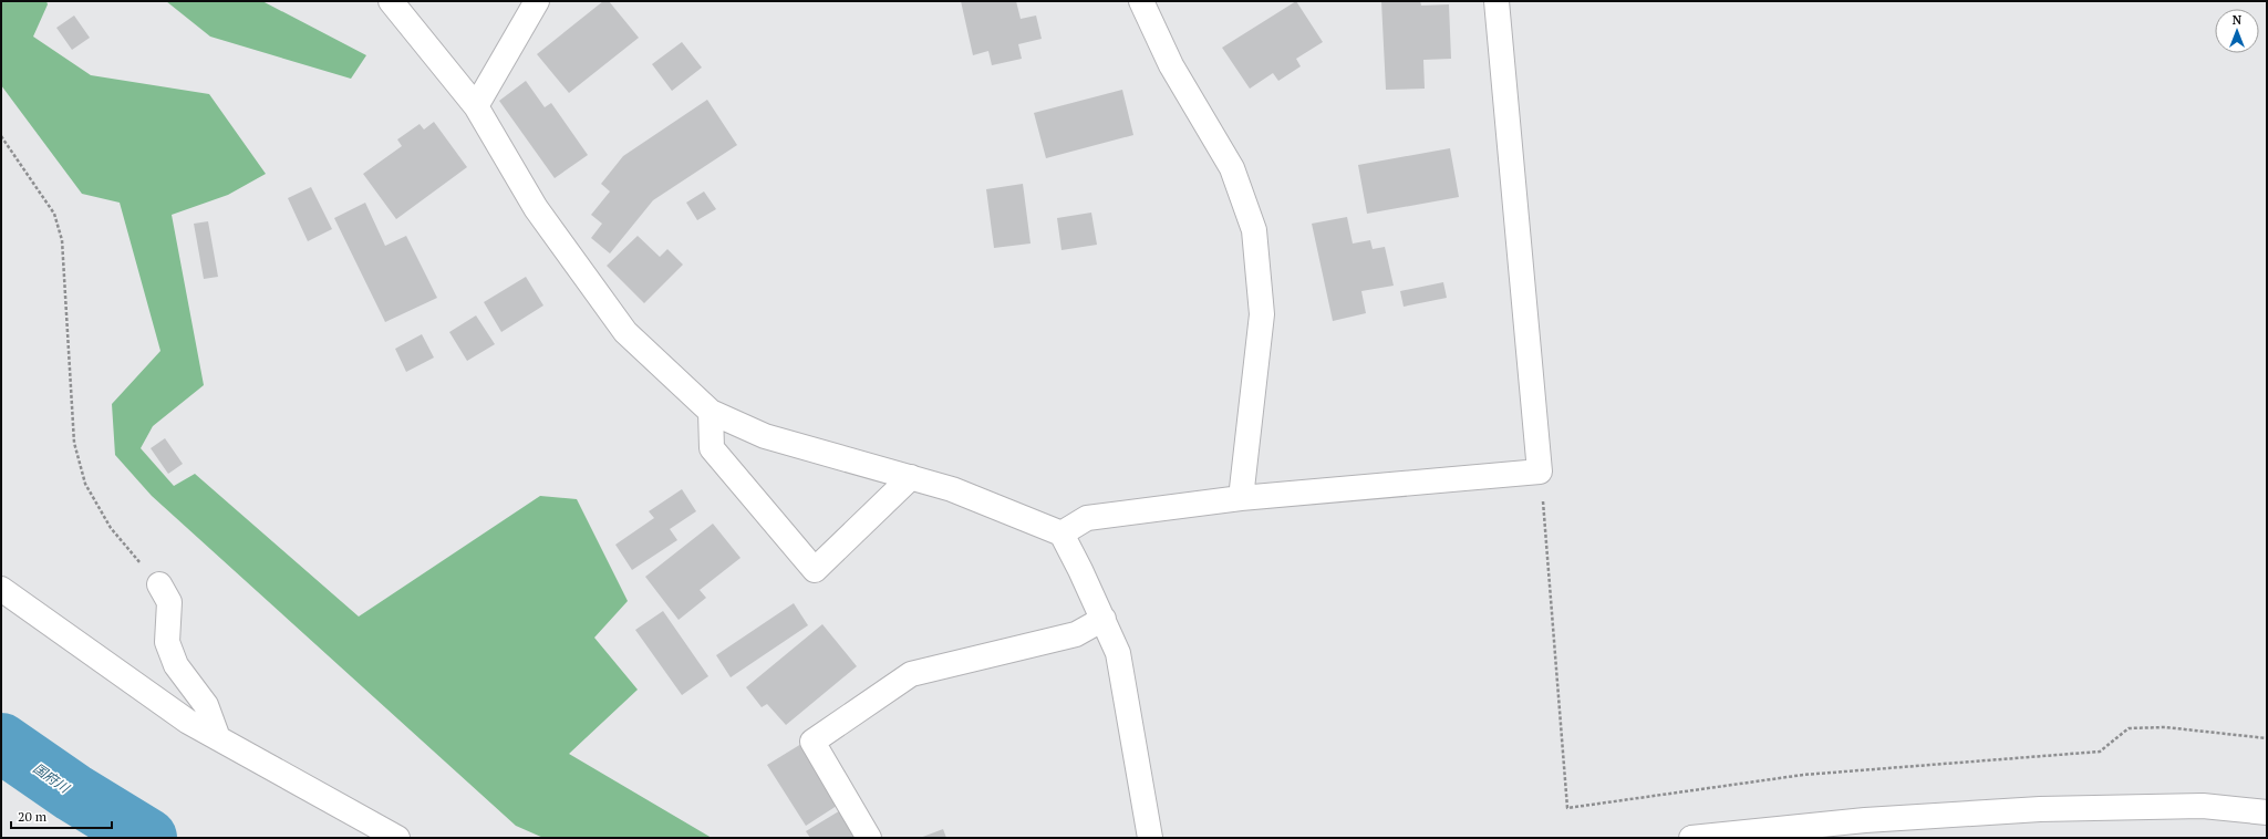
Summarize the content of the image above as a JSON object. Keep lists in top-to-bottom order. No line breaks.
{"water":["国府川"],"scale_bar":"20 m","north":"top"}
